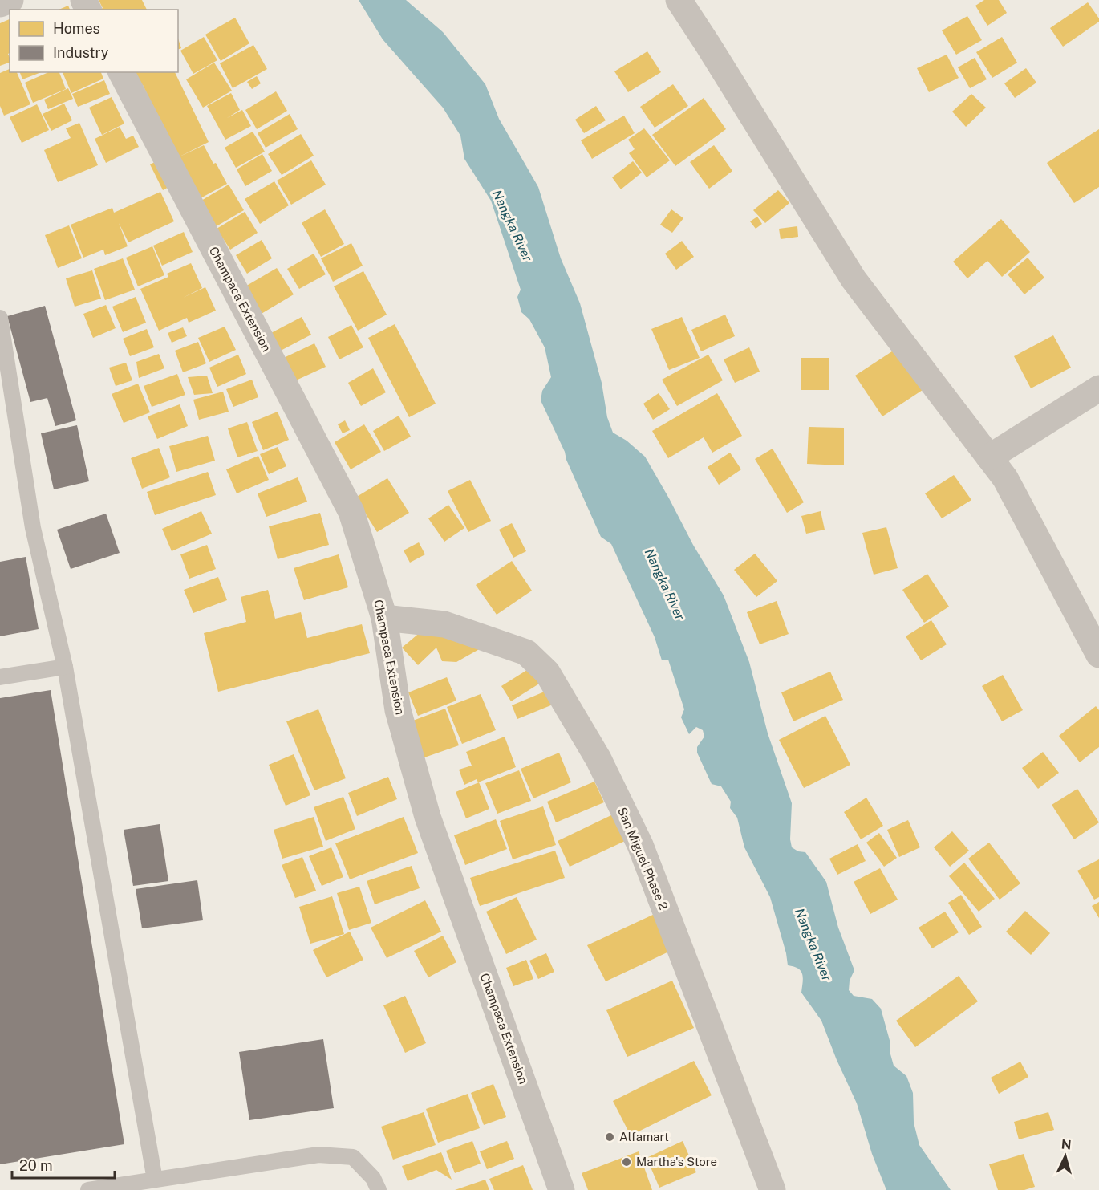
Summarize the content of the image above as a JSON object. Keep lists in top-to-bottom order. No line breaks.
{"streets":{"street":["Champaca Extension","San Miguel Phase 2"]},"crossings":[["Champaca Extension","San Miguel Phase 2"]],"water":["Nangka River"],"places":["Alfamart","Martha's Store"],"legend":["Homes","Industry"],"scale_bar":"20 m","north":"top"}
